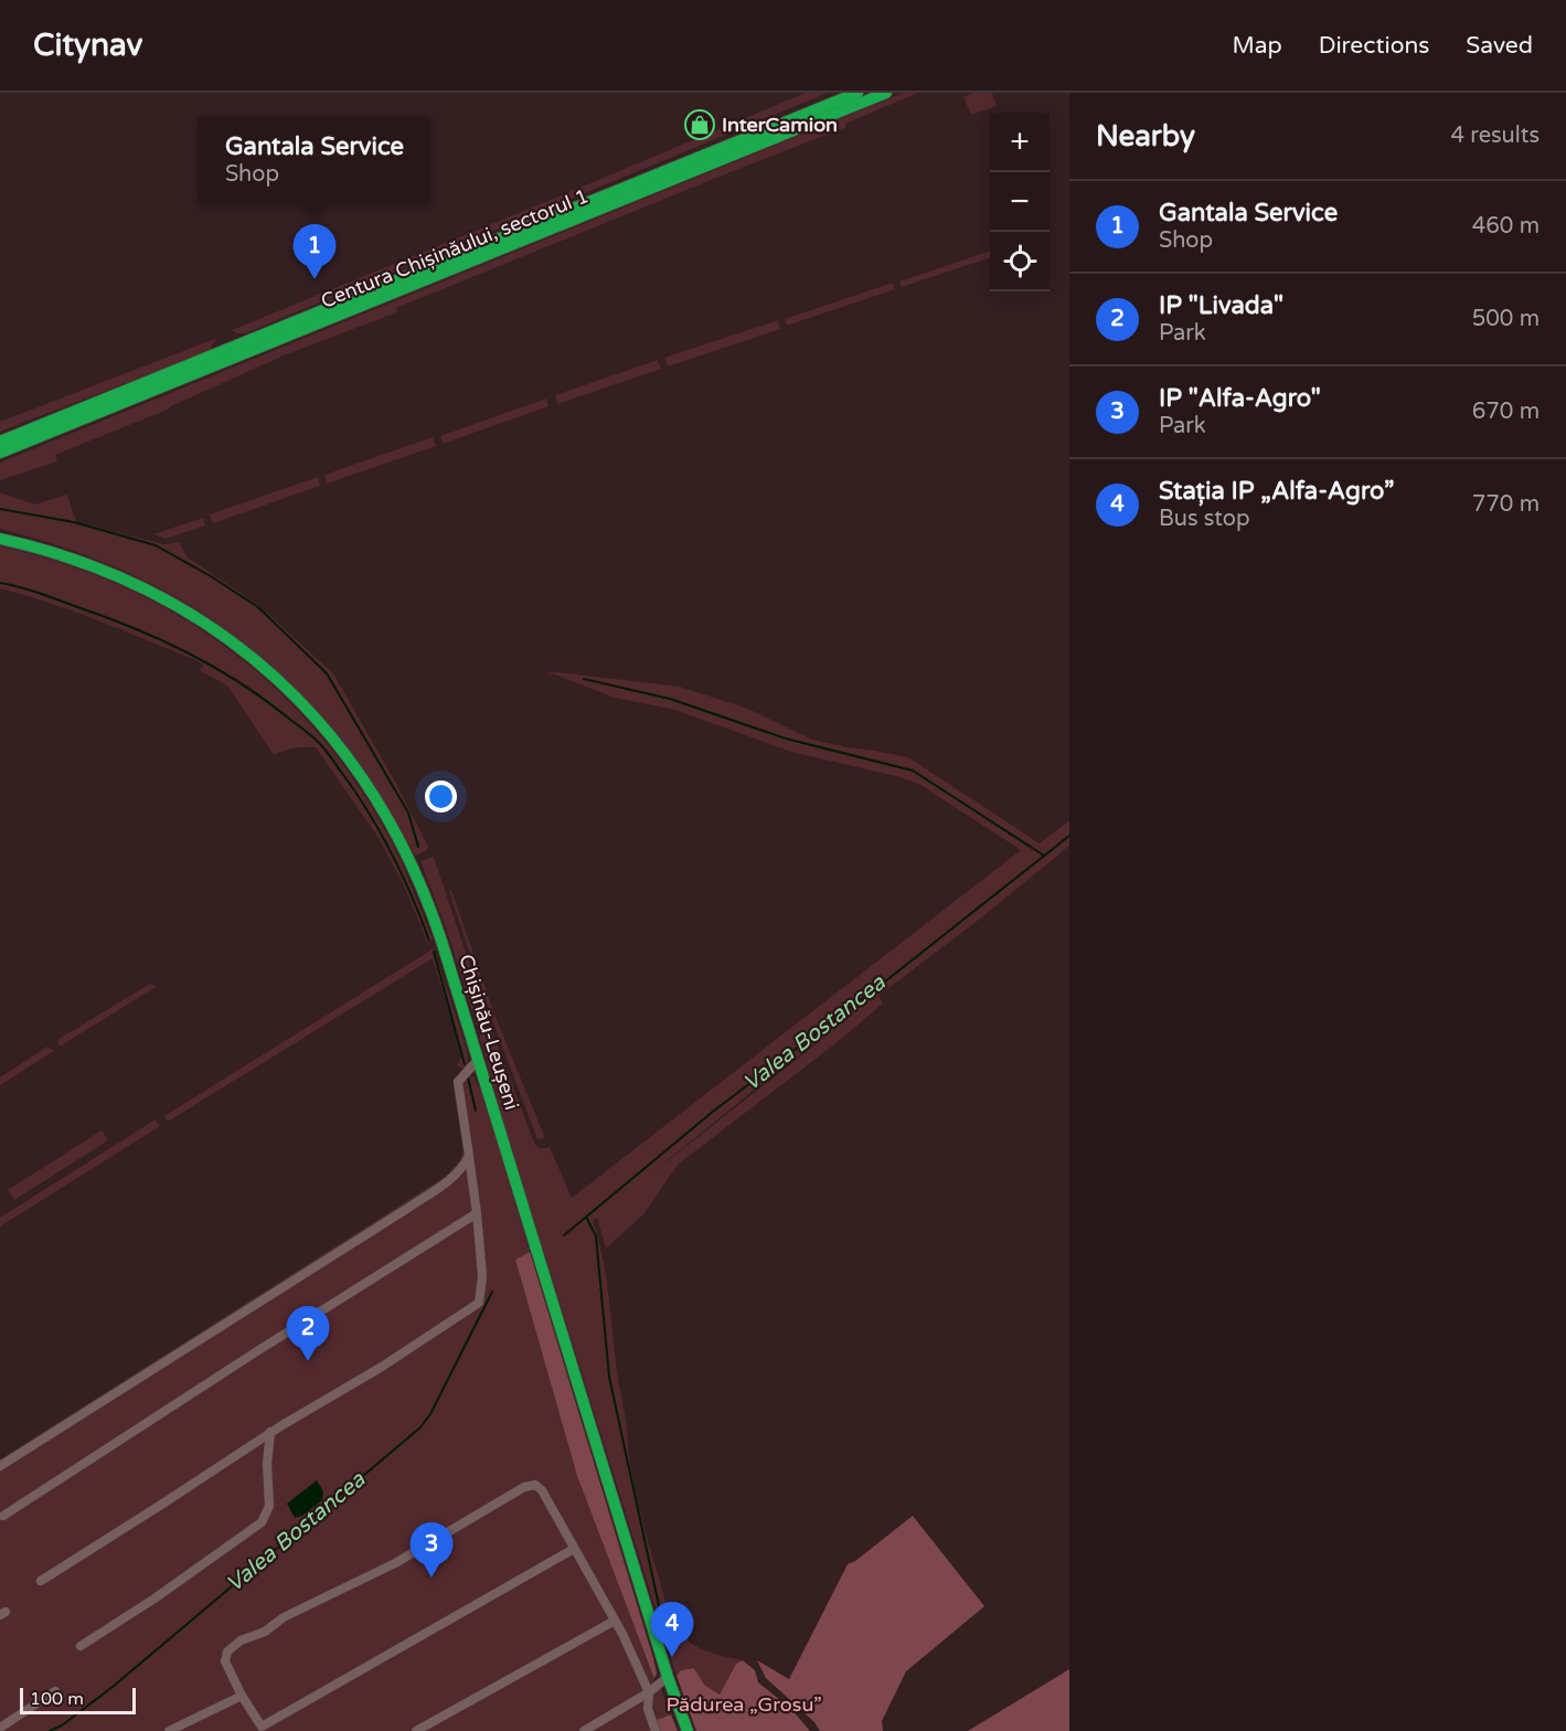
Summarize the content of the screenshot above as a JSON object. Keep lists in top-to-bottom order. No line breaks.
{"streets":{"highway":["Centura Chișinăului, sectorul 1","Chișinău-Leușeni"]},"water":["Valea Bostancea"],"parks":["Pădurea „Grosu”"],"places":{"shop":["InterCamion"]},"scale_bar":"100 m","page":{"header":"Citynav","nav":["Map","Directions","Saved"],"heading":["Nearby","4 results"],"map_buttons":["+","−"],"popup":["Gantala Service","Shop"],"list":[{"mark":"1","name":"Gantala Service","note":"Shop","value":"460 m"},{"mark":"2","name":"IP \"Livada\"","note":"Park","value":"500 m"},{"mark":"3","name":"IP \"Alfa-Agro\"","note":"Park","value":"670 m"},{"mark":"4","name":"Stația IP „Alfa-Agro”","note":"Bus stop","value":"770 m"}],"pins":["1","2","3","4"],"scale":"100 m"}}
